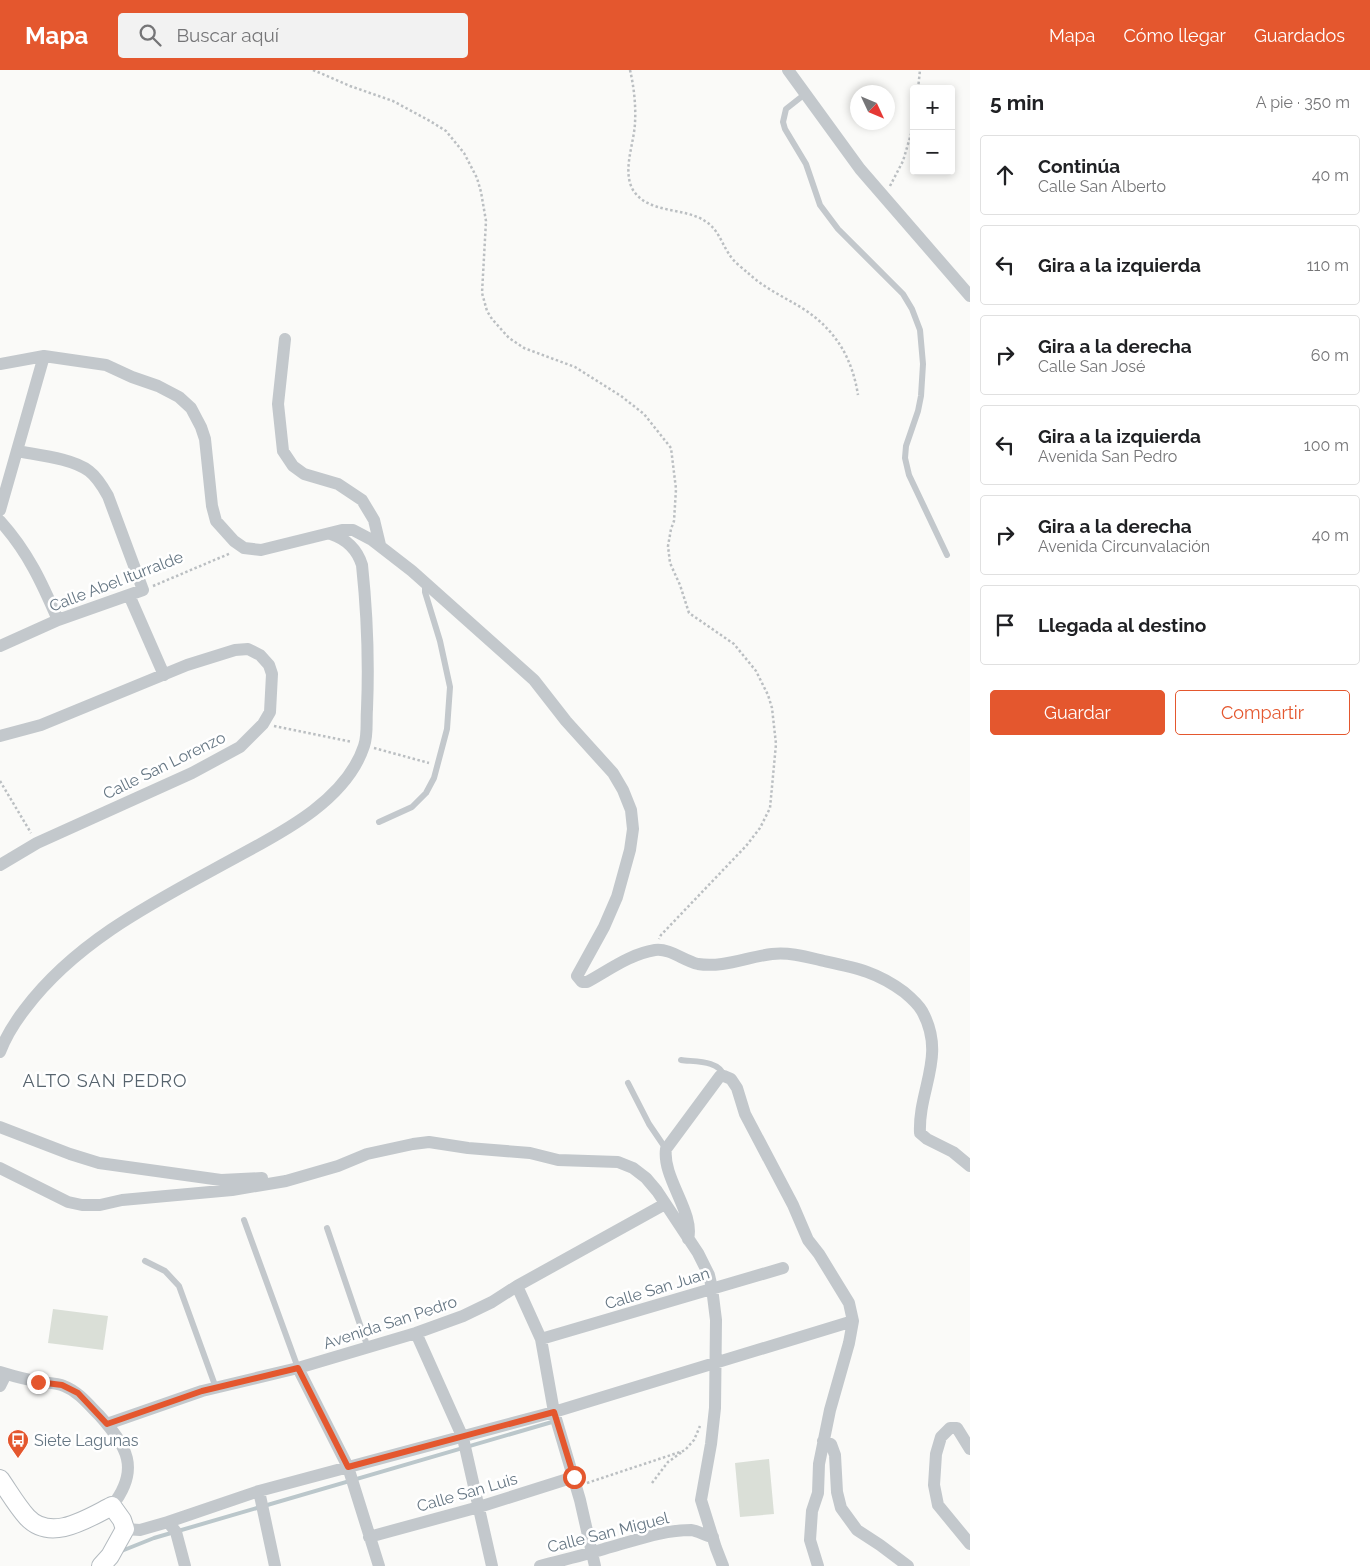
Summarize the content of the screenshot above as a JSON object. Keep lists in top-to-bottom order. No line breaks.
{"streets":{"street":["Calle Abel Iturralde","Calle San Lorenzo","Calle San Juan","Avenida San Pedro","Calle San Luis","Calle San Miguel"]},"districts":["ALTO SAN PEDRO"],"places":{"bus stop":["Siete Lagunas"]},"north":"bottom right","page":{"header":"Mapa","search":"Buscar aquí","nav":["Mapa","Cómo llegar","Guardados"],"heading":["5 min","A pie · 350 m"],"map_buttons":["+","−"],"list":[["Continúa","Calle San Alberto","40 m"],["Gira a la izquierda","110 m"],["Gira a la derecha","Calle San José","60 m"],["Gira a la izquierda","Avenida San Pedro","100 m"],["Gira a la derecha","Avenida Circunvalación","40 m"],"Llegada al destino"],"buttons":["Guardar","Compartir"]}}
